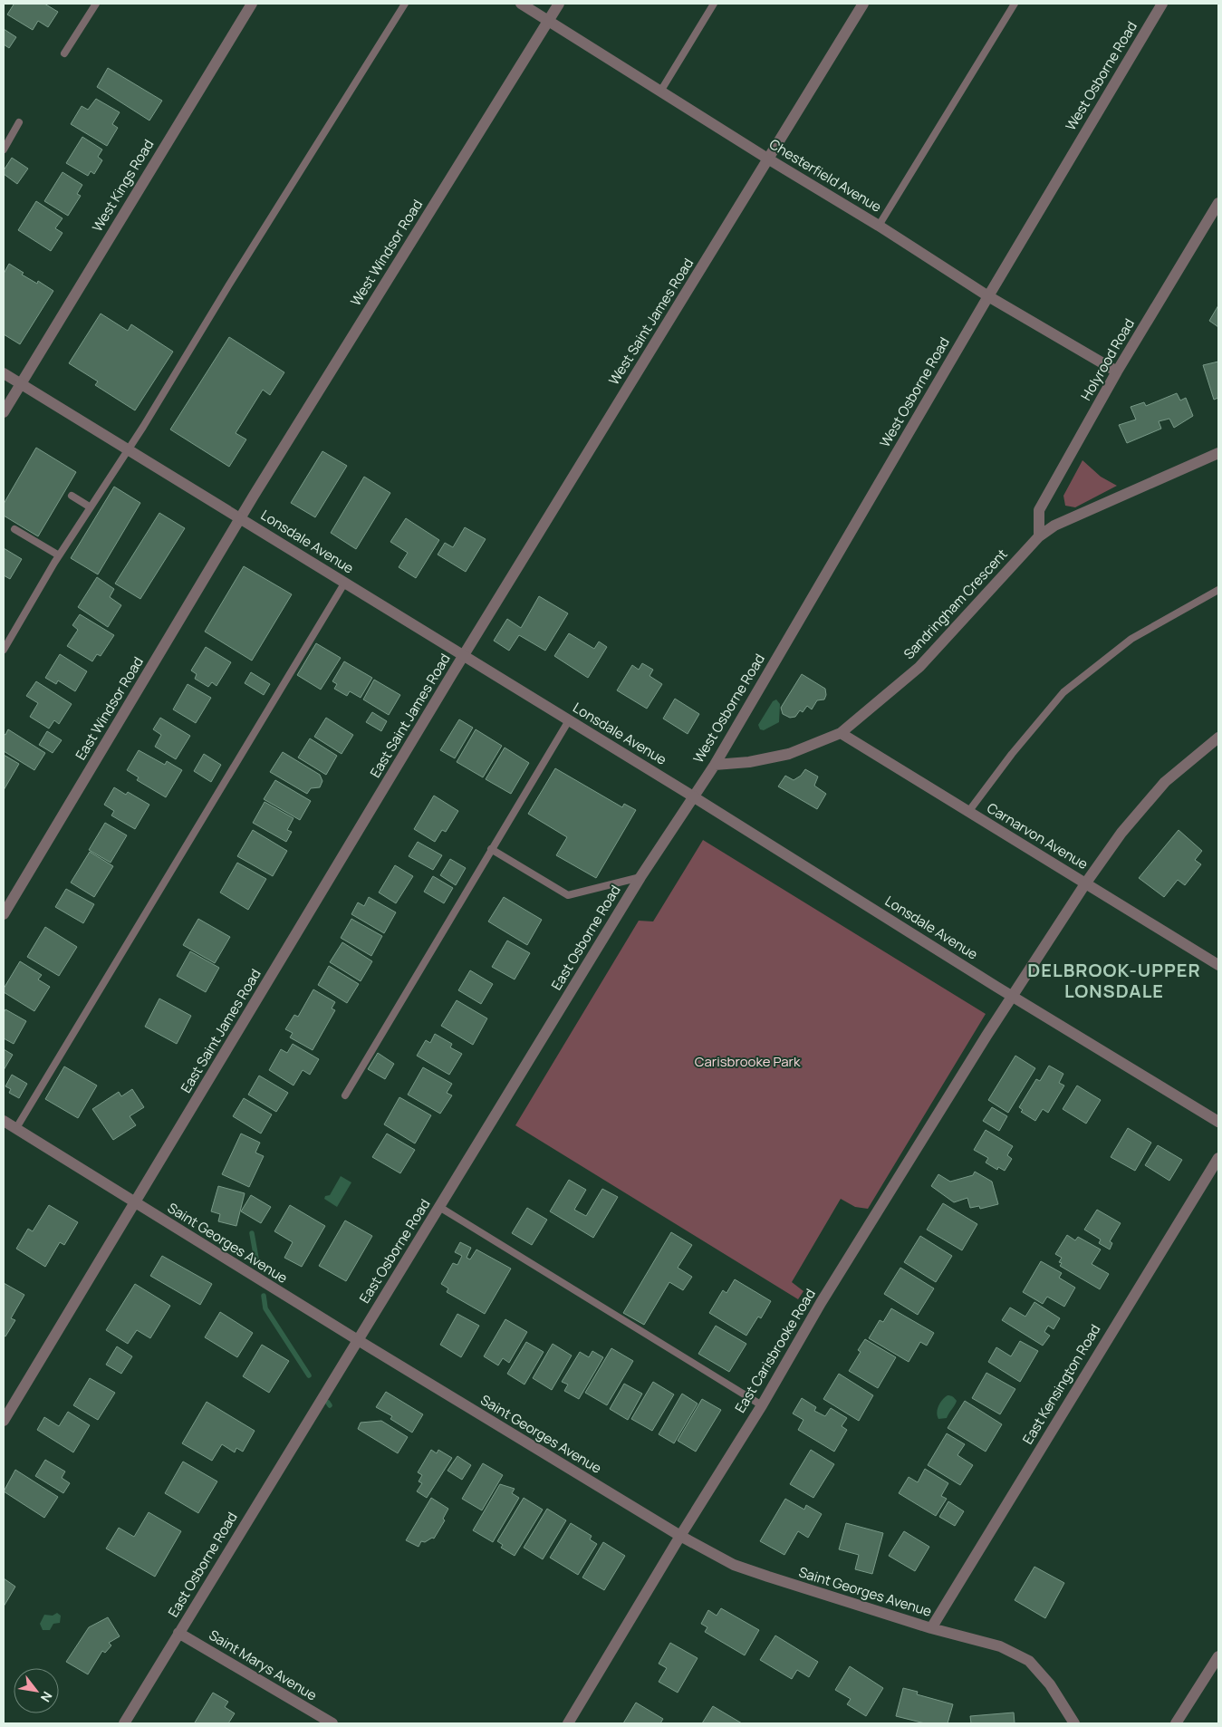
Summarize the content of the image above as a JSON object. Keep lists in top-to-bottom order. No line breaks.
{"streets":{"street":["West Osborne Road","Chesterfield Avenue","West Kings Road","West Windsor Road","West Saint James Road","Holyrood Road","Lonsdale Avenue","Sandringham Crescent","East Windsor Road","East Saint James Road","Carnarvon Avenue","East Osborne Road","Saint Georges Avenue","East Carisbrooke Road","East Kensington Road","Saint Marys Avenue"]},"crossings":[["West Osborne Road","Chesterfield Avenue"],["West Osborne Road","Lonsdale Avenue"],["West Osborne Road","Sandringham Crescent"],["West Osborne Road","East Osborne Road"],["Chesterfield Avenue","West Windsor Road"],["Chesterfield Avenue","West Saint James Road"],["Chesterfield Avenue","Holyrood Road"],["West Kings Road","Lonsdale Avenue"],["West Windsor Road","Lonsdale Avenue"],["West Windsor Road","East Windsor Road"],["West Saint James Road","Lonsdale Avenue"],["West Saint James Road","East Saint James Road"],["Holyrood Road","Sandringham Crescent"],["Lonsdale Avenue","East Windsor Road"],["Lonsdale Avenue","East Saint James Road"],["Lonsdale Avenue","East Osborne Road"],["Lonsdale Avenue","East Carisbrooke Road"],["Sandringham Crescent","Carnarvon Avenue"],["East Saint James Road","Saint Georges Avenue"],["Carnarvon Avenue","East Carisbrooke Road"],["East Osborne Road","Saint Georges Avenue"],["East Osborne Road","Saint Marys Avenue"],["Saint Georges Avenue","East Carisbrooke Road"],["Saint Georges Avenue","East Kensington Road"]],"districts":["DELBROOK-UPPER LONSDALE"],"parks":["Carisbrooke Park"],"north":"bottom right"}
